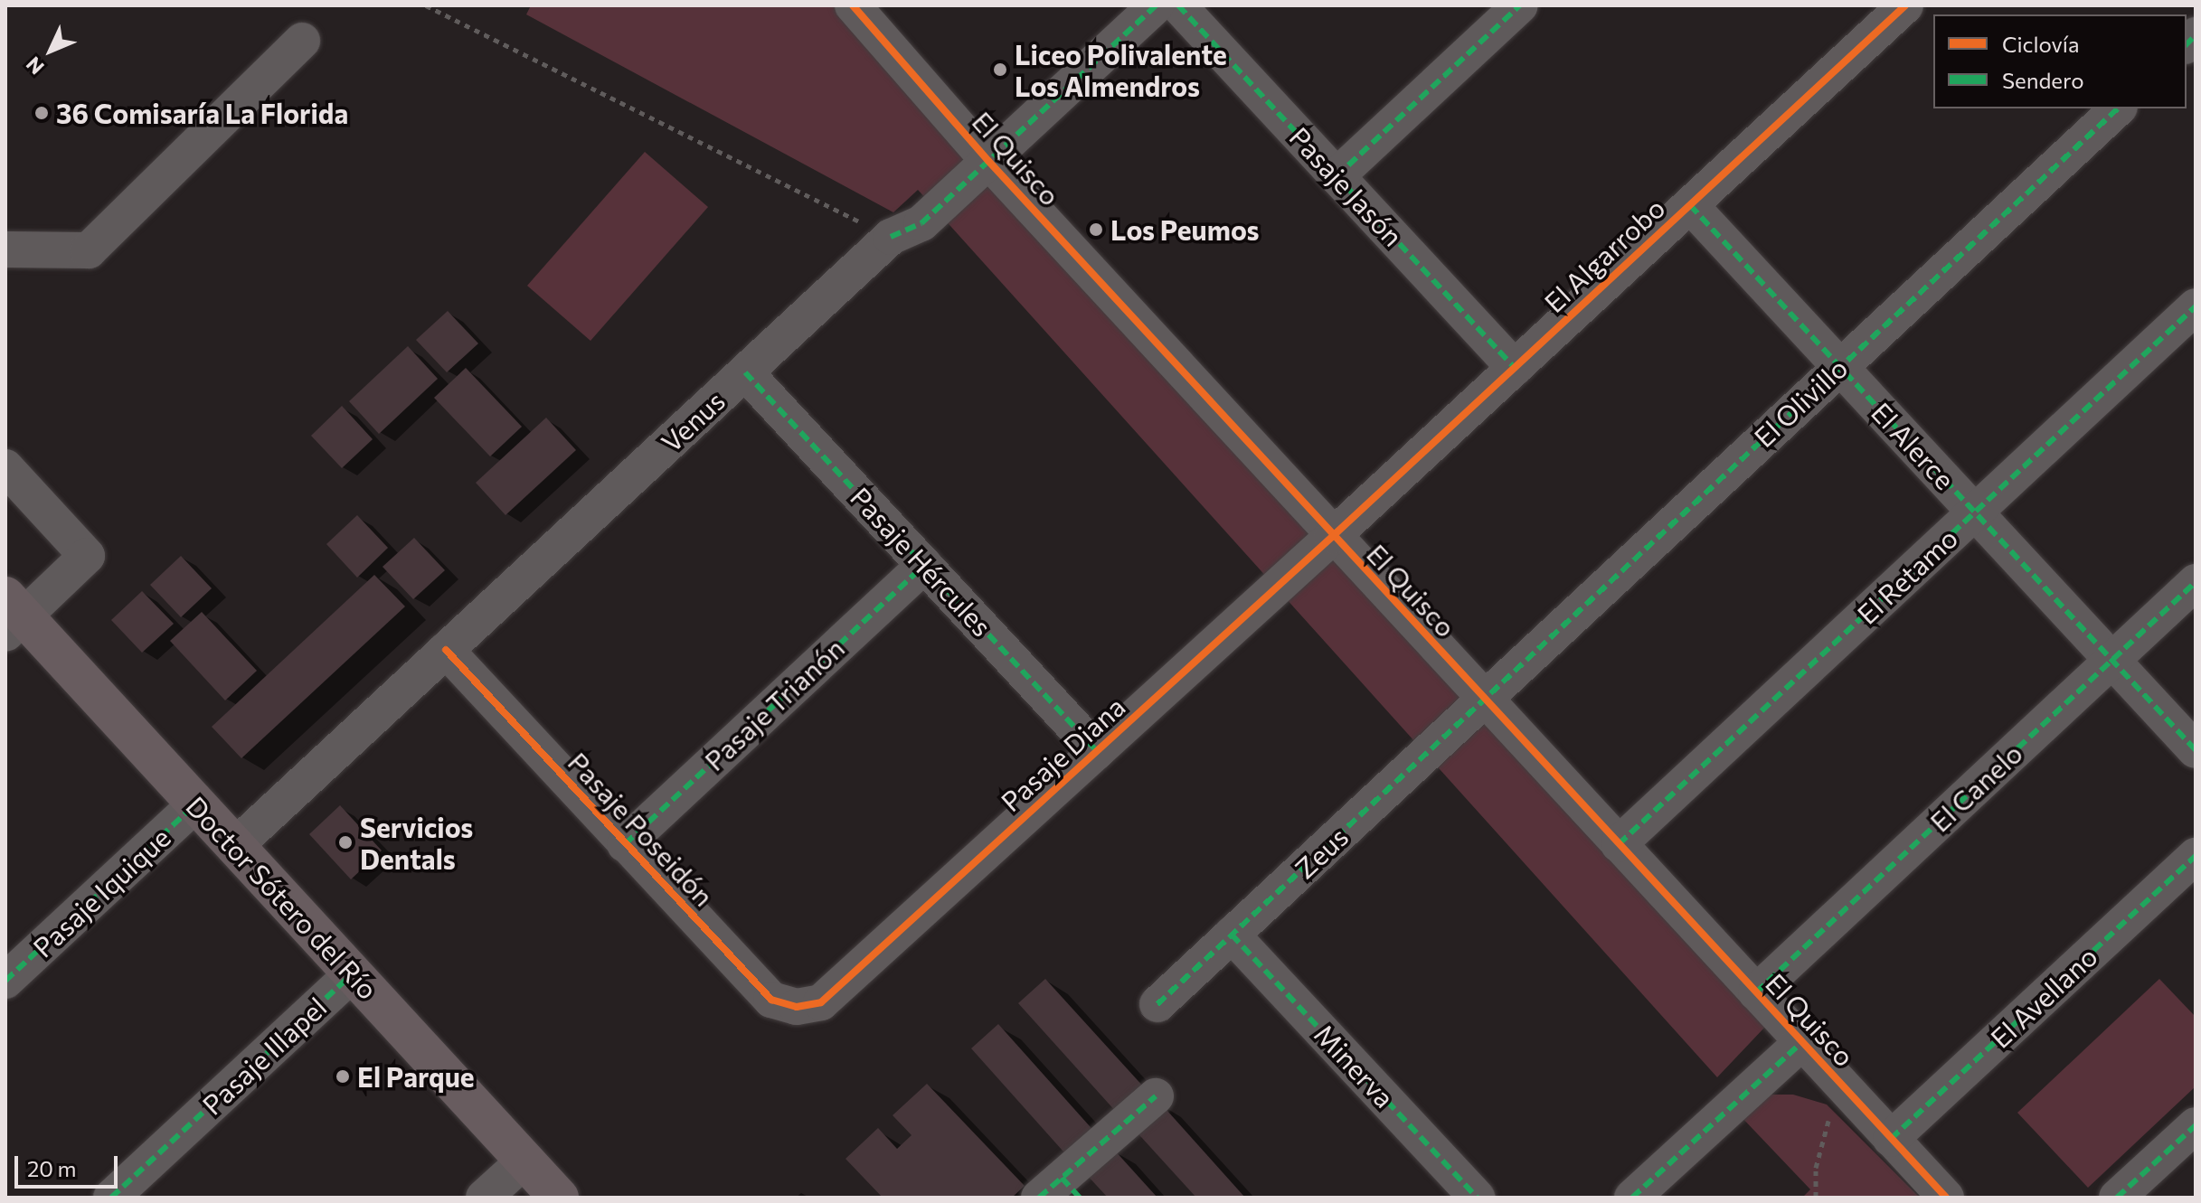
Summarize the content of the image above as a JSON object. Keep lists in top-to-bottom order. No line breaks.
{"streets":{"main road":["Doctor Sótero del Río"],"street":["El Quisco","Pasaje Jasón","El Algarrobo","El Olivillo","Venus","El Alerce","Pasaje Hércules","El Retamo","Pasaje Trianón","Pasaje Diana","El Canelo","Pasaje Poseidón","Zeus","Pasaje Iquique","El Avellano","Pasaje Illapel","Minerva"]},"crossings":[["El Quisco","El Algarrobo"],["El Quisco","El Olivillo"],["El Quisco","Venus"],["El Quisco","El Retamo"],["El Quisco","Pasaje Diana"],["El Quisco","El Canelo"],["El Quisco","Zeus"],["El Quisco","El Avellano"],["Pasaje Jasón","El Algarrobo"],["El Algarrobo","El Alerce"],["El Algarrobo","Pasaje Diana"],["El Olivillo","El Alerce"],["El Olivillo","Zeus"],["Venus","Pasaje Hércules"],["Venus","Pasaje Poseidón"],["Venus","Doctor Sótero del Río"],["El Alerce","El Retamo"],["El Alerce","El Canelo"],["Pasaje Hércules","Pasaje Trianón"],["Pasaje Hércules","Pasaje Diana"],["Pasaje Trianón","Pasaje Poseidón"],["Pasaje Diana","Pasaje Poseidón"],["Zeus","Minerva"],["Pasaje Iquique","Doctor Sótero del Río"],["Doctor Sótero del Río","Pasaje Illapel"]],"places":["Liceo Polivalente Los Almendros","36 Comisaría La Florida","Los Peumos","Servicios Dentals","El Parque"],"legend":["Ciclovía","Sendero"],"scale_bar":"20 m","north":"bottom left"}
